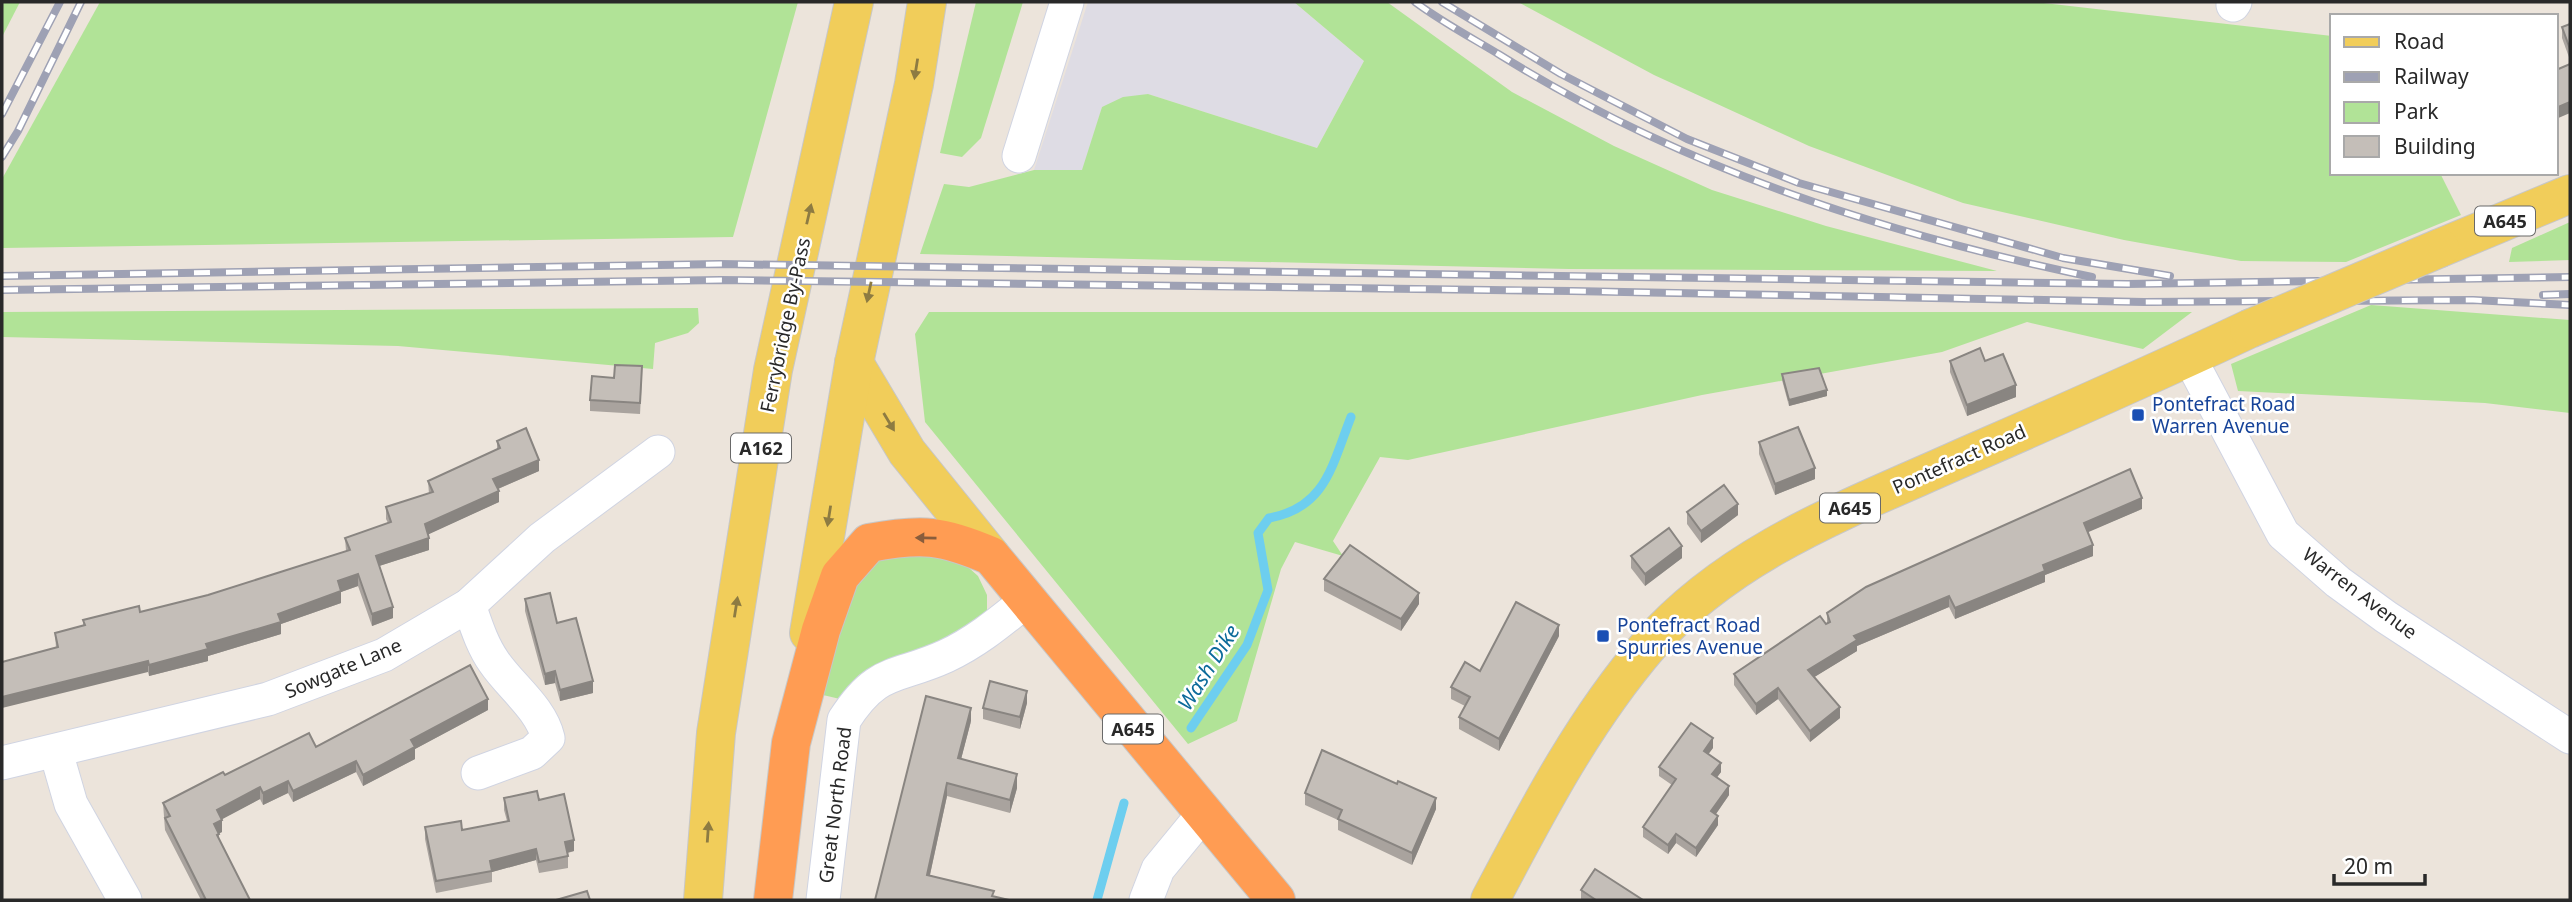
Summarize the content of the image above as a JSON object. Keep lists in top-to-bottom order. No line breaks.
{"streets":{"highway":["A645"],"main road":["Ferrybridge By-Pass","A162","Pontefract Road"],"street":["Warren Avenue","Sowgate Lane","Great North Road"]},"crossings":[["A645","Great North Road"],["Pontefract Road","Warren Avenue"]],"water":["Wash Dike"],"places":{"transit":["Pontefract Road Warren Avenue","Pontefract Road Spurries Avenue"]},"legend":["Road","Railway","Park","Building"],"scale_bar":"20 m"}
